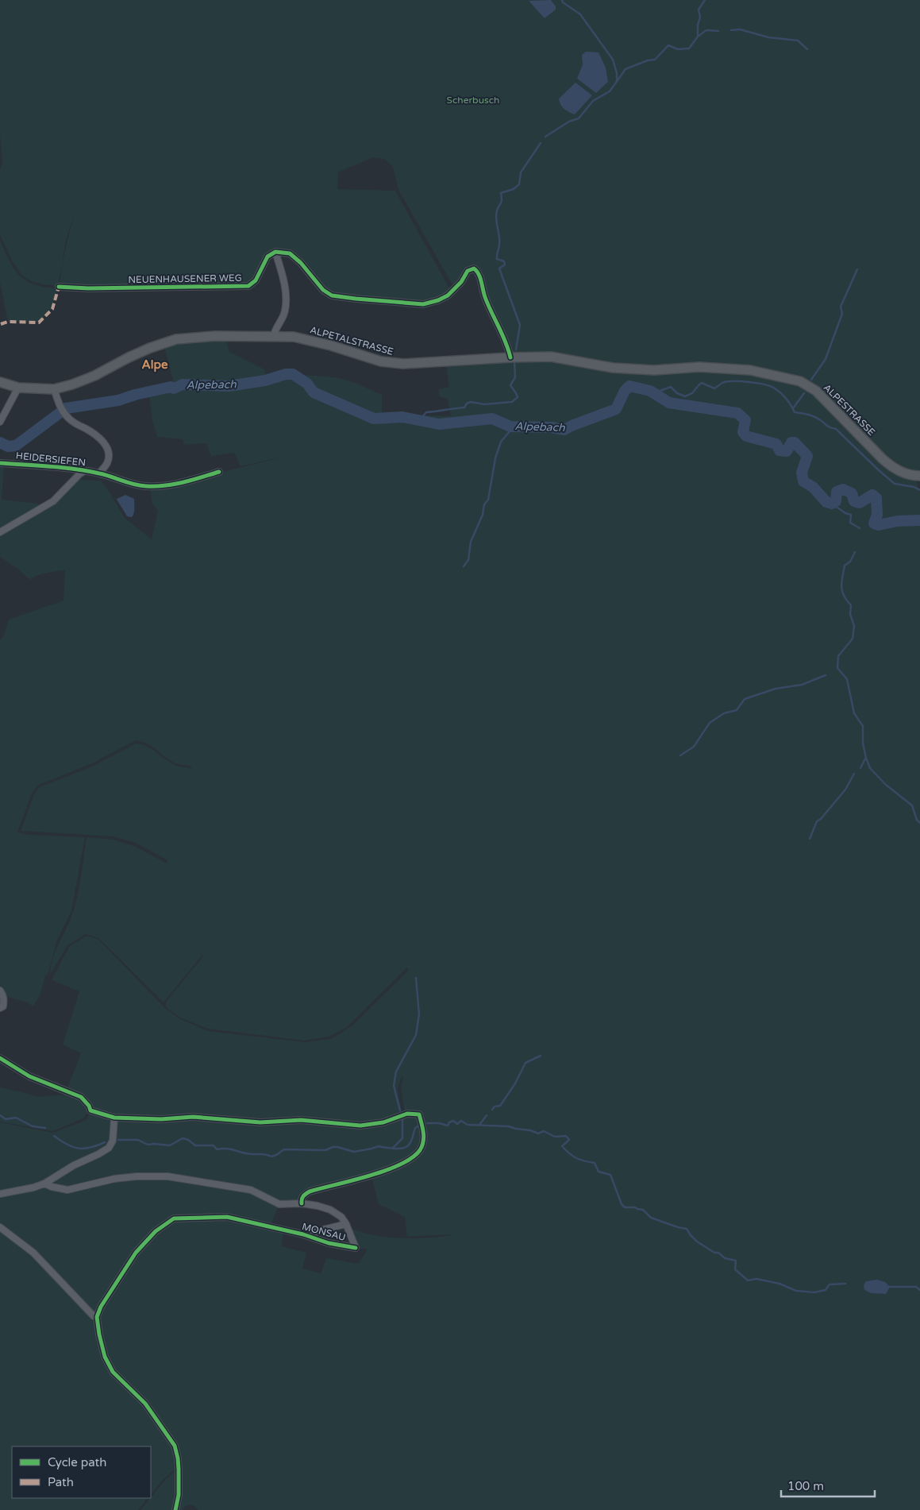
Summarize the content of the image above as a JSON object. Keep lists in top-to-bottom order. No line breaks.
{"streets":{"main road":["ALPETALSTRASSE","ALPESTRASSE"],"street":["NEUENHAUSENER WEG","HEIDERSIEFEN","MONSAU"]},"crossings":[["ALPETALSTRASSE","ALPESTRASSE"]],"districts":["Alpe"],"water":["Alpebach"],"parks":["Scherbusch"],"legend":["Cycle path","Path"],"scale_bar":"100 m"}
